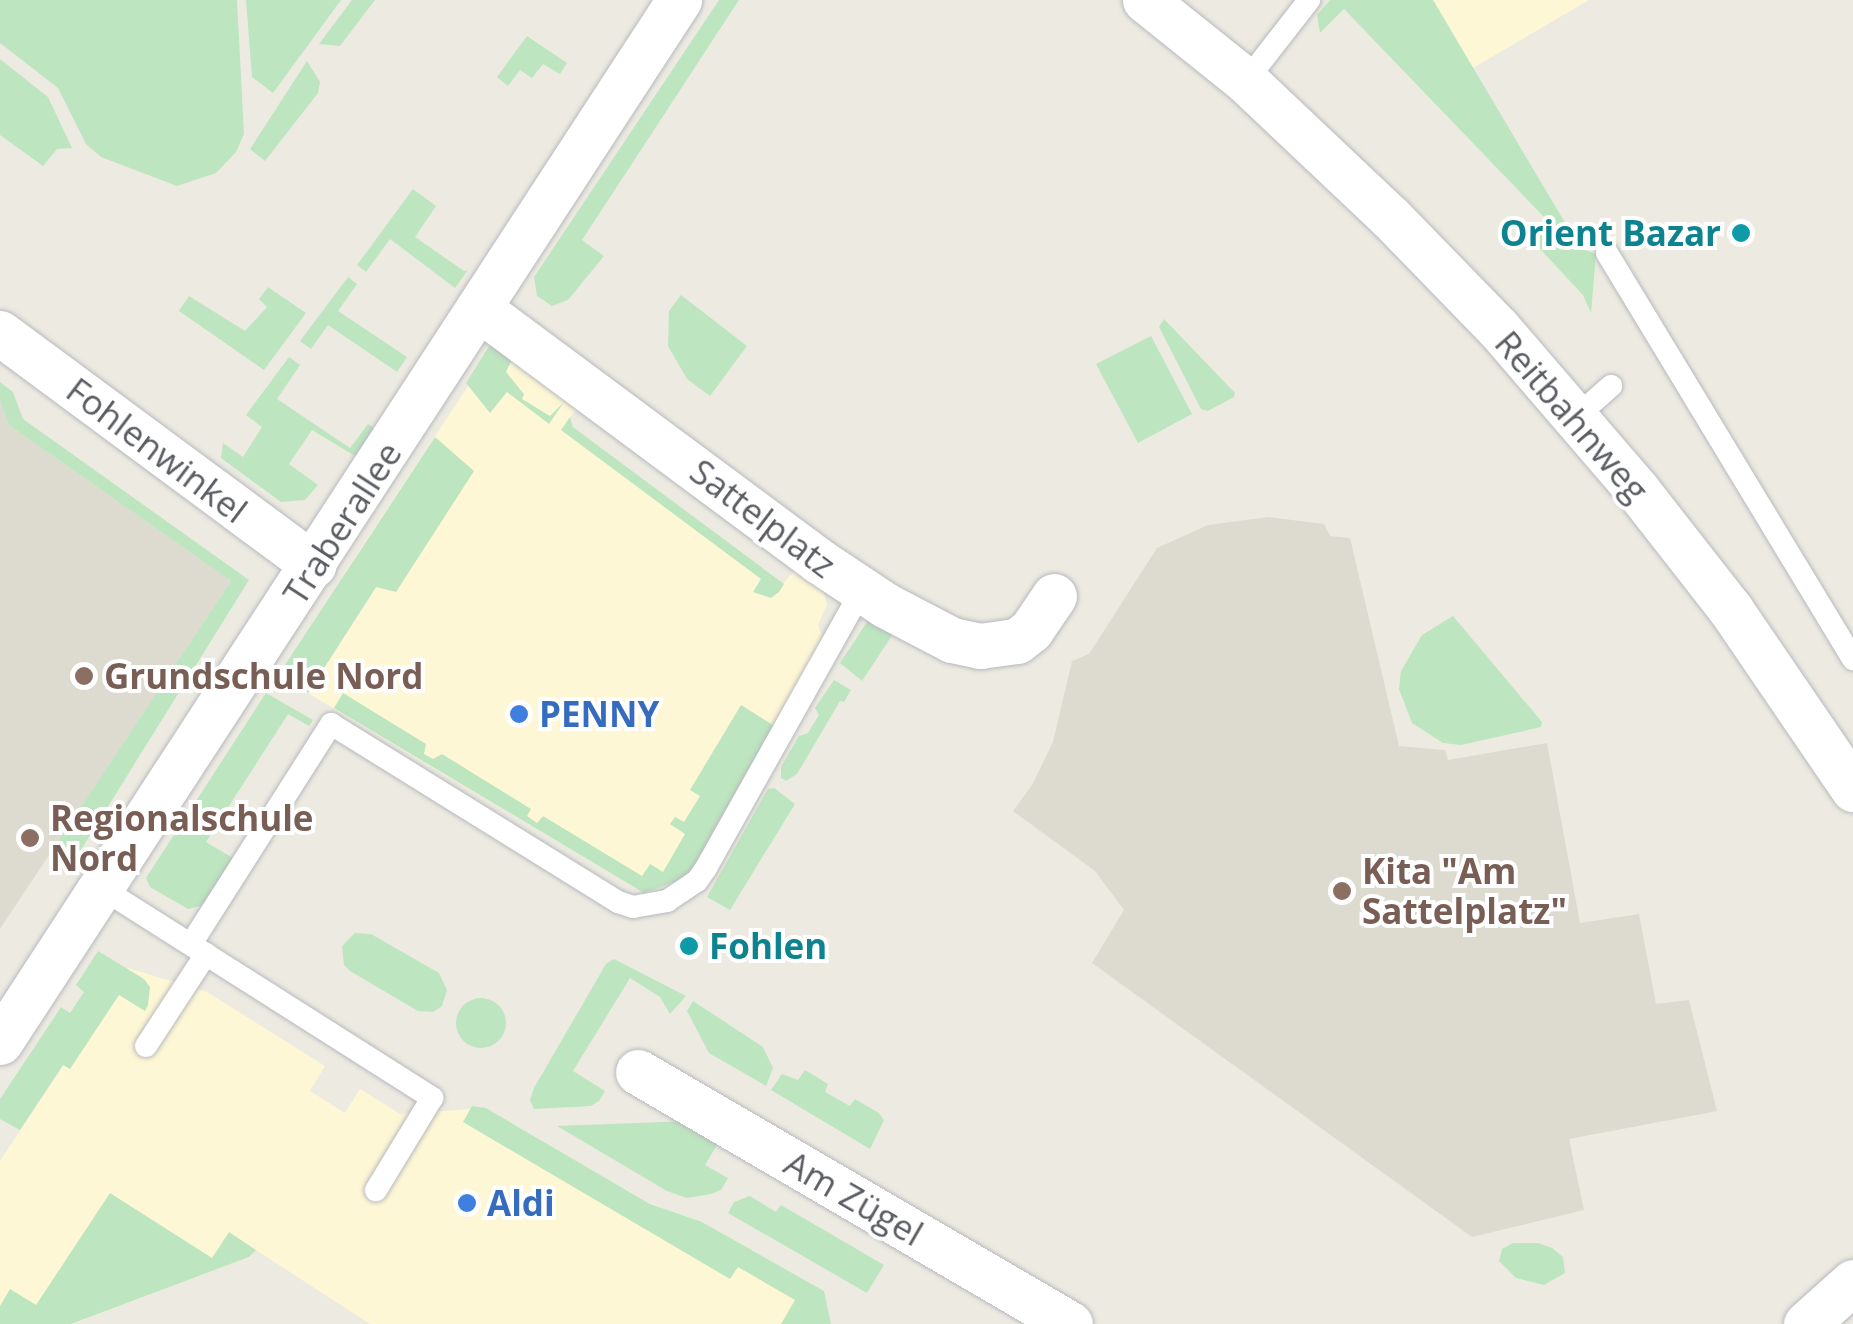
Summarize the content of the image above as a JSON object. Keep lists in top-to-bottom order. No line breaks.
{"streets":{"street":["Reitbahnweg","Fohlenwinkel","Sattelplatz","Traberallee","Am Zügel"]},"crossings":[["Fohlenwinkel","Traberallee"],["Sattelplatz","Traberallee"]],"places":["Orient Bazar","Grundschule Nord","PENNY","Regionalschule Nord","Kita \"Am Sattelplatz\"","Fohlen","Aldi"]}
